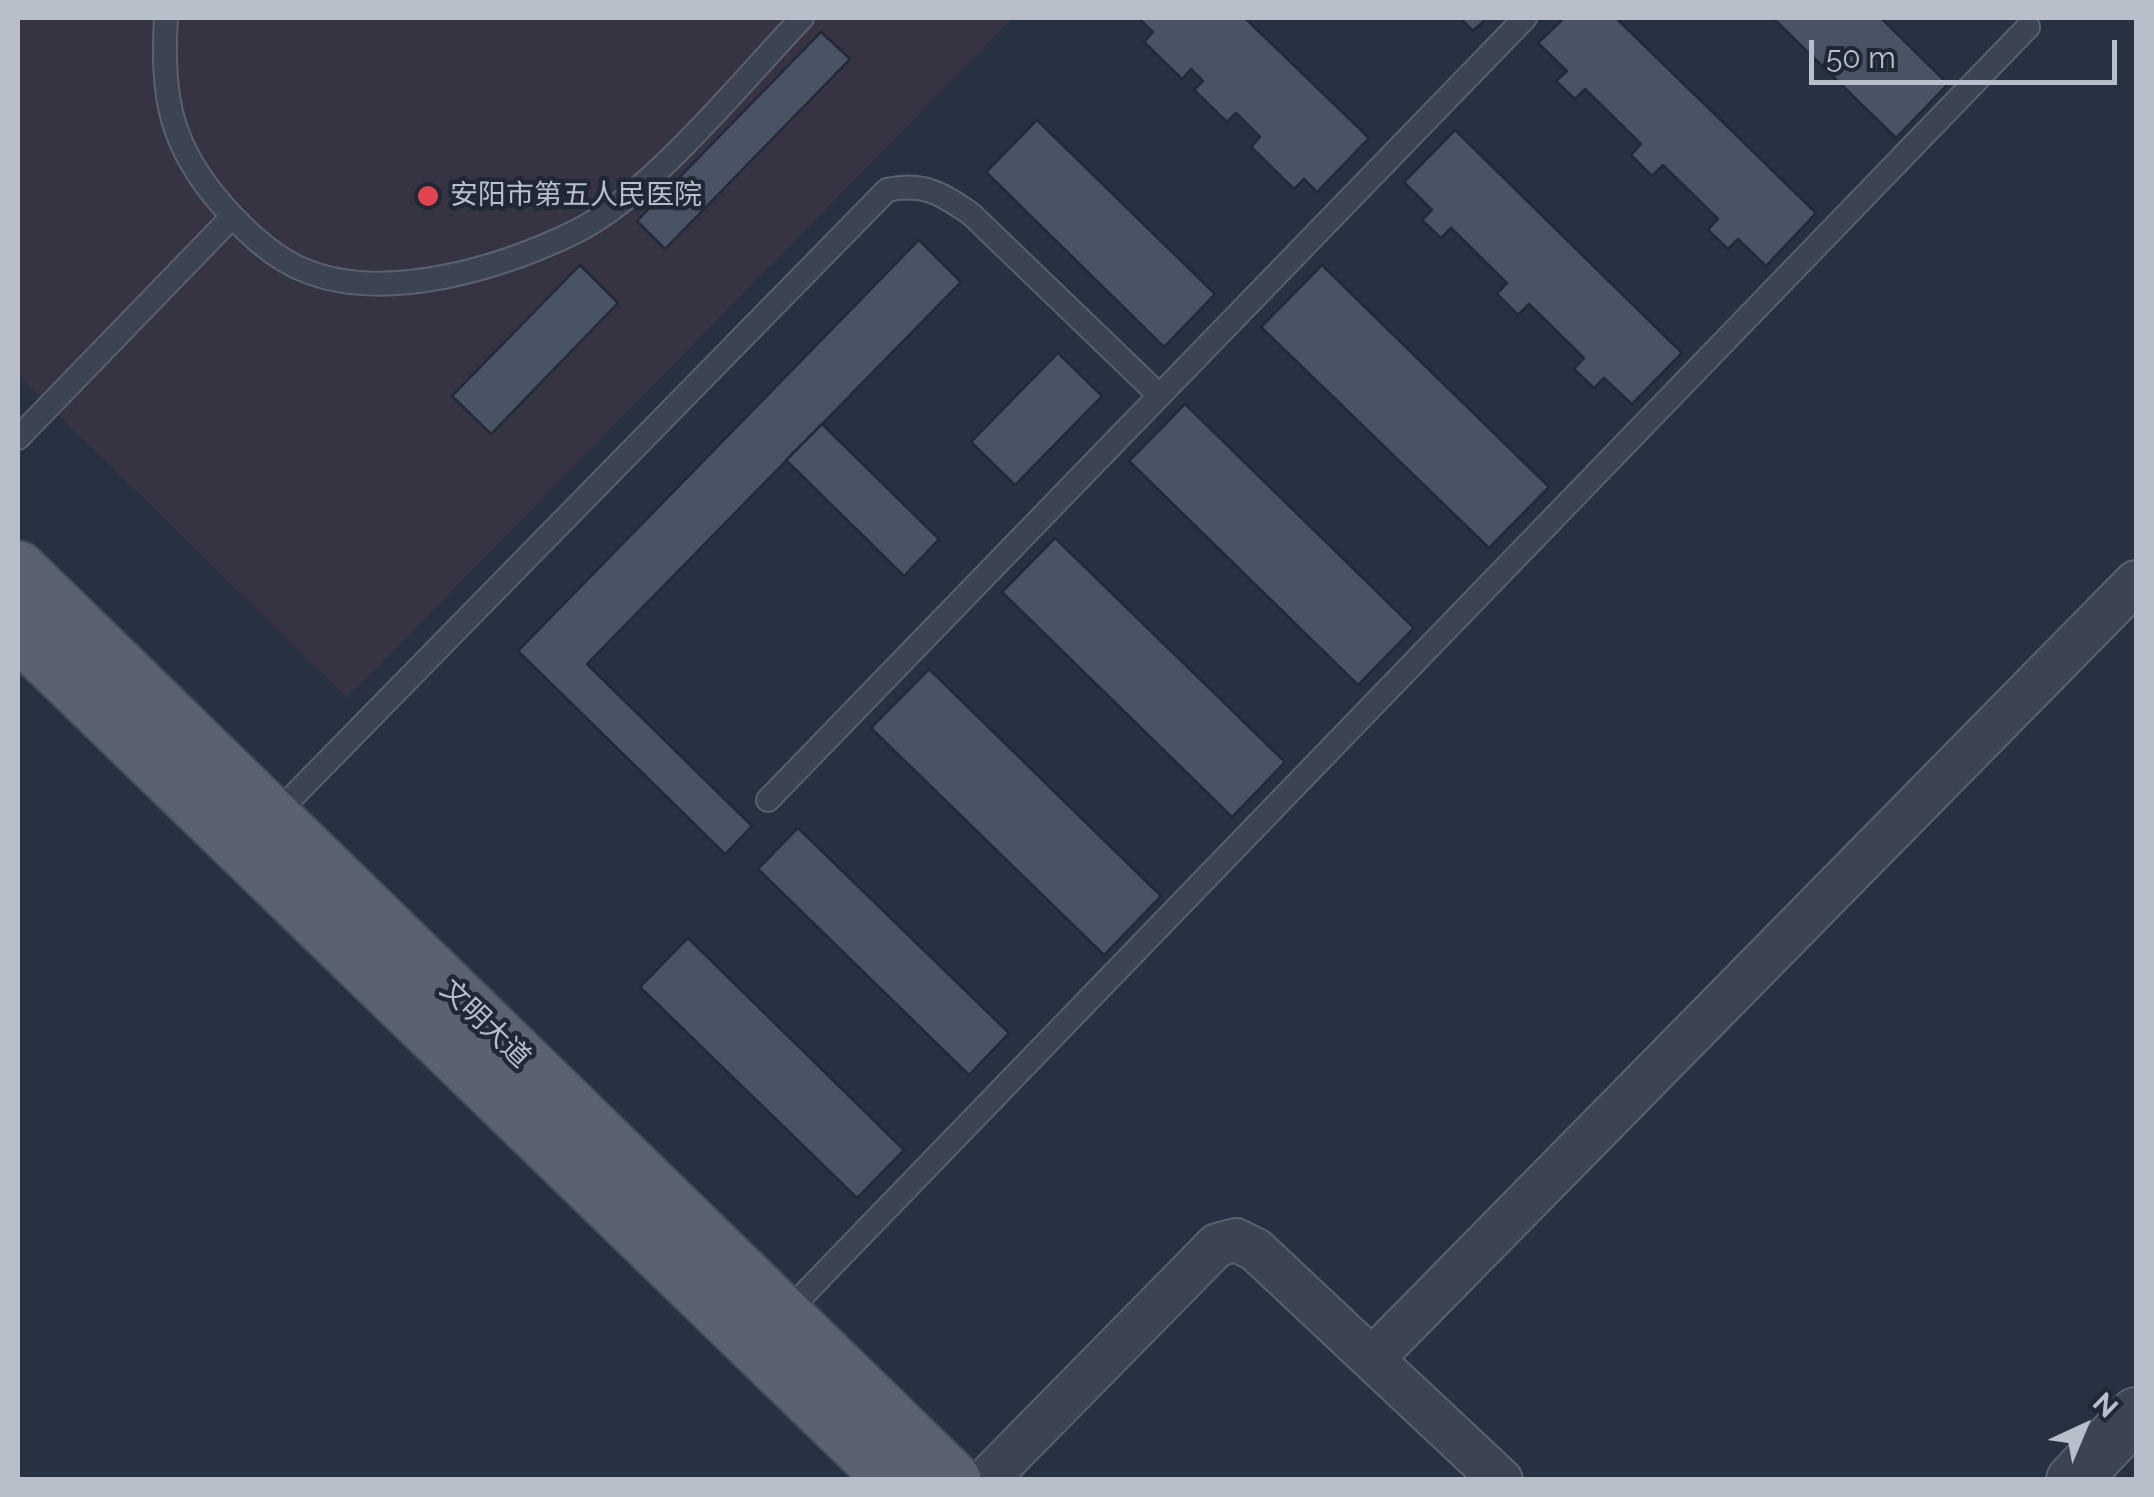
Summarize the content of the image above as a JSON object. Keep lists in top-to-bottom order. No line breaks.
{"streets":{"main road":["文明大道"]},"places":["安阳市第五人民医院"],"scale_bar":"50 m","north":"top right"}
